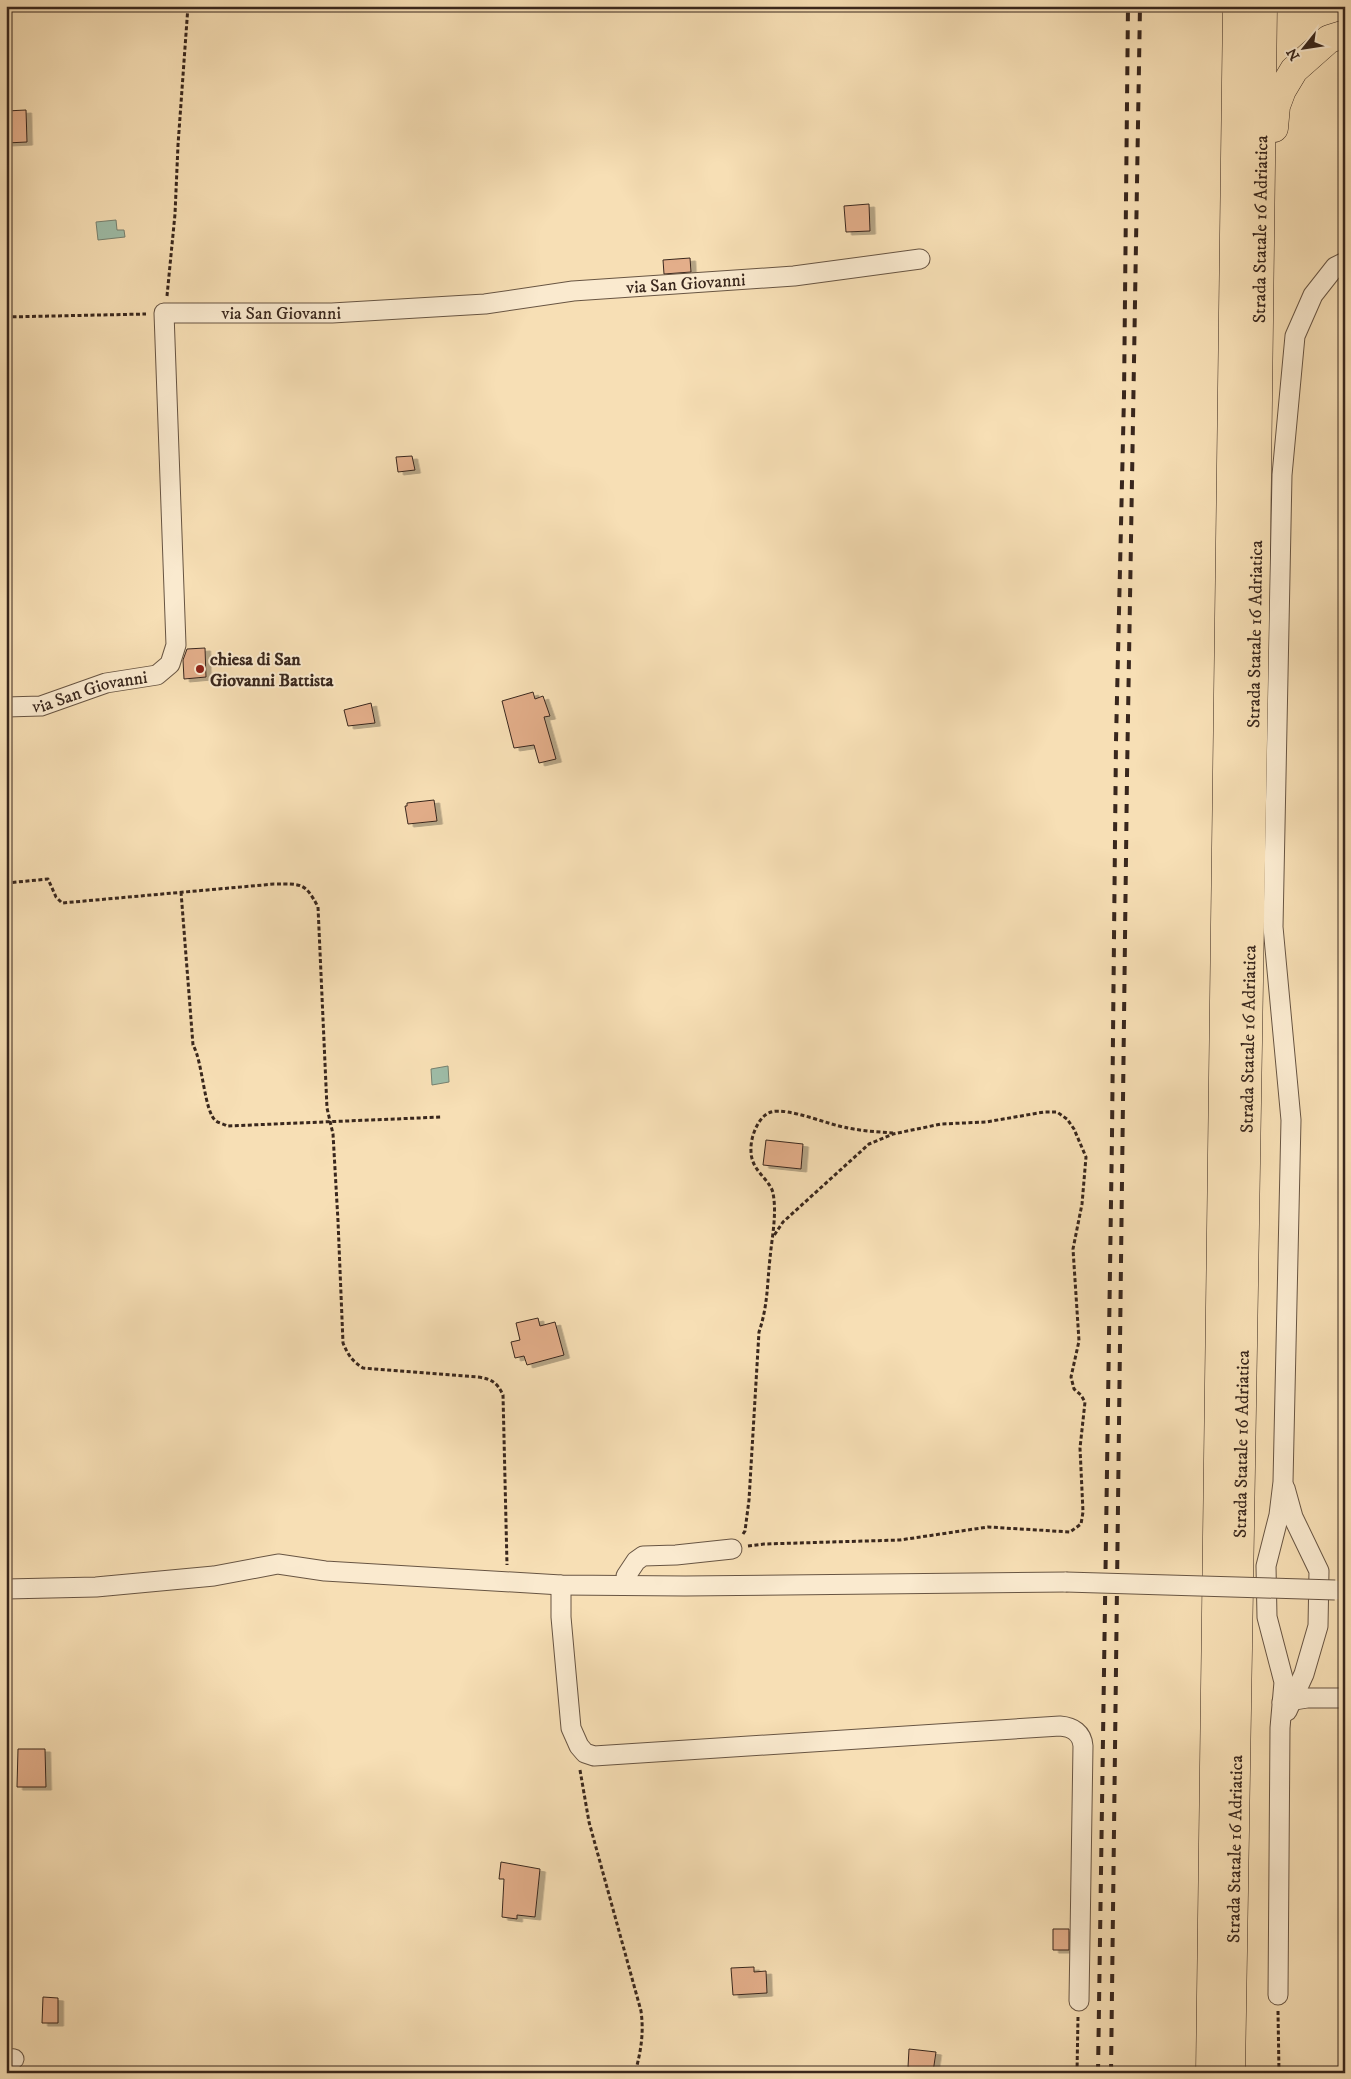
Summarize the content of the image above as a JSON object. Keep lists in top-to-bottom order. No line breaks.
{"streets":{"highway":["Strada Statale 16 Adriatica"],"street":["via San Giovanni"]},"places":["chiesa di San Giovanni Battista"],"north":"bottom left"}
